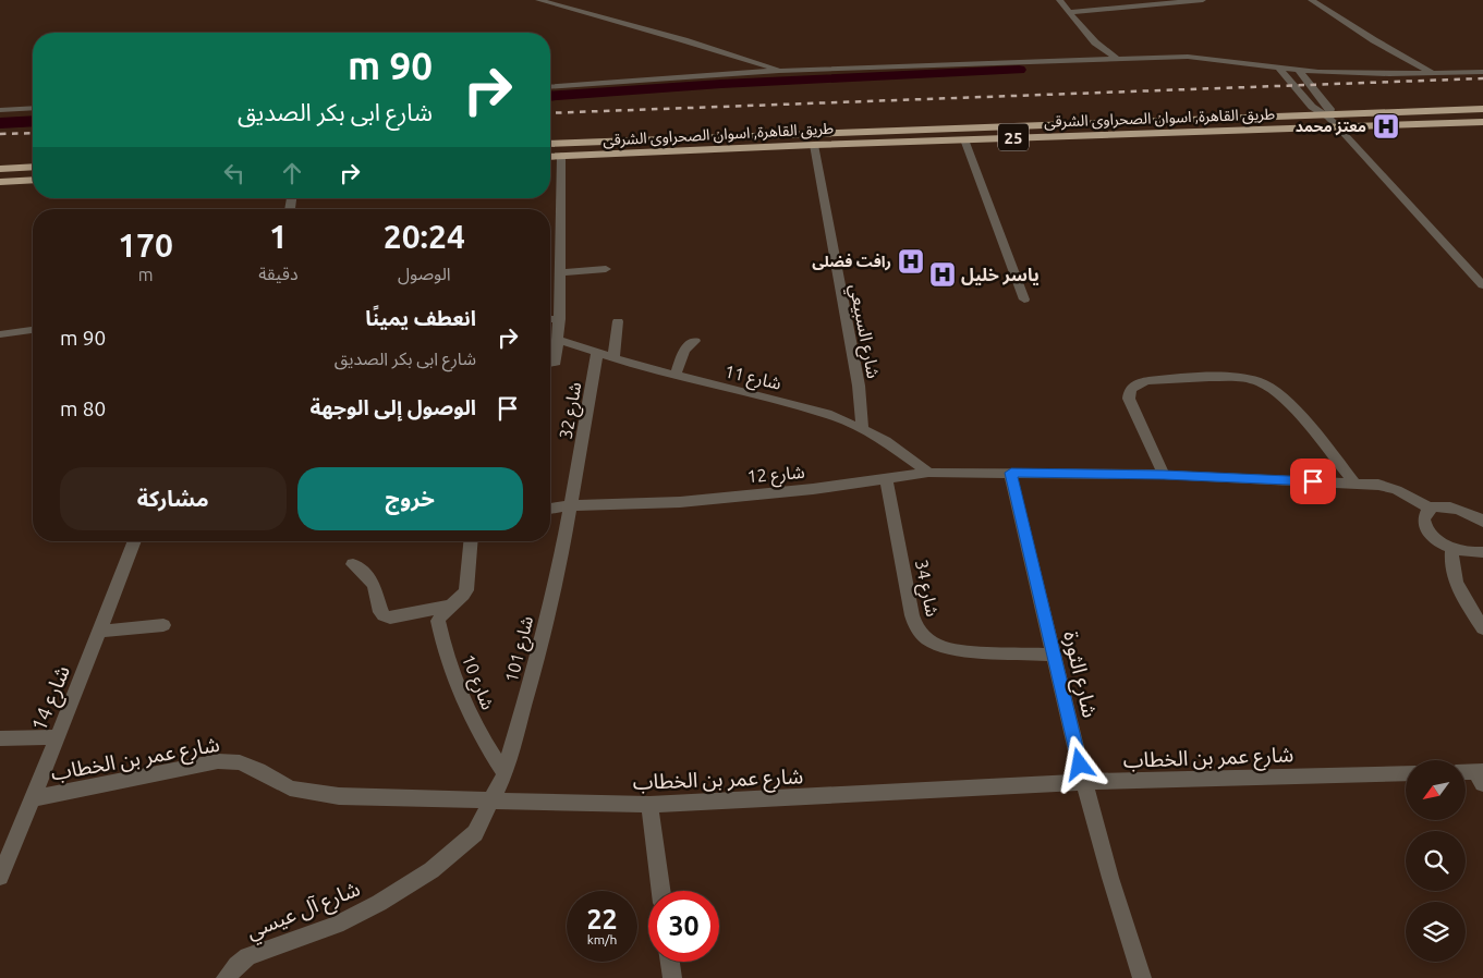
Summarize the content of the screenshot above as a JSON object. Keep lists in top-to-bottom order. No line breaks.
{"streets":{"highway":["طريق القاهرة, اسوان الصحراوى الشرقى","25"],"street":["شارع السبيعي","شارع 11","شارع 32","شارع 12","شارع 34","شارع 101","شارع الثورة","شارع 10","شارع 14","شارع عمر بن الخطاب","شارع آل عيسي"]},"crossings":[["طريق القاهرة, اسوان الصحراوى الشرقى","شارع السبيعي"],["شارع السبيعي","شارع 11"],["شارع 11","شارع 32"],["شارع 11","شارع 12"],["شارع 32","شارع 12"],["شارع 32","شارع 101"],["شارع 12","شارع 34"],["شارع 12","شارع 101"],["شارع 12","شارع الثورة"],["شارع 34","شارع الثورة"],["شارع 101","شارع 10"],["شارع 101","شارع عمر بن الخطاب"],["شارع 101","شارع آل عيسي"],["شارع الثورة","شارع عمر بن الخطاب"],["شارع 14","شارع عمر بن الخطاب"],["شارع عمر بن الخطاب","شارع آل عيسي"]],"places":{"hospital":["معتز محمد","رافت فضلى","ياسر خليل"]},"north":"bottom left","page":{"turn":["90 m","شارع ابى بكر الصديق"],"eta":["20:24","الوصول","1","دقيقة","170","m"],"list":[{"name":"انعطف يمينًا","note":"شارع ابى بكر الصديق","value":"90 m"},{"name":"الوصول إلى الوجهة","value":"80 m"}],"buttons":["خروج","مشاركة"],"speed":"22 km/h","limit":"30"}}
